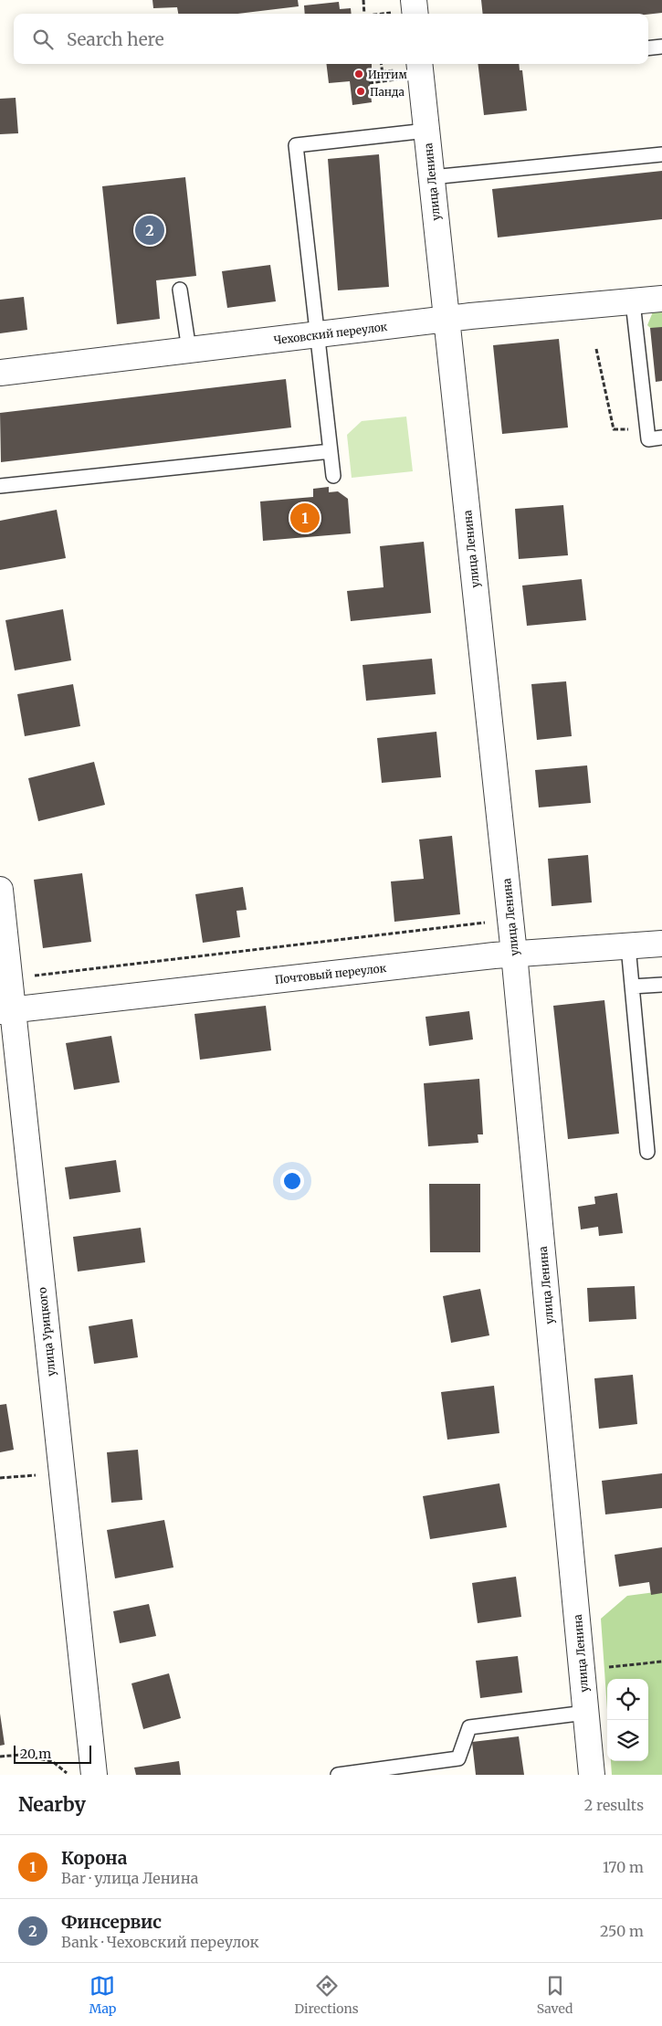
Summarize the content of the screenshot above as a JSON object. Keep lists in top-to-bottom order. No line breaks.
{"streets":{"street":["улица Ленина","Чеховский переулок","Почтовый переулок","улица Урицкого"]},"crossings":[["улица Ленина","Чеховский переулок"],["улица Ленина","Почтовый переулок"],["Почтовый переулок","улица Урицкого"]],"places":["Интим","Панда"],"scale_bar":"20 m","page":{"search":"Search here","pins":["2","1"],"scale":"20 m","heading":["Nearby","2 results"],"list":[{"mark":"1","name":"Корона","note":"Bar · улица Ленина","value":"170 m"},{"mark":"2","name":"Финсервис","note":"Bank · Чеховский переулок","value":"250 m"}],"nav":["Map","Directions","Saved"]}}
